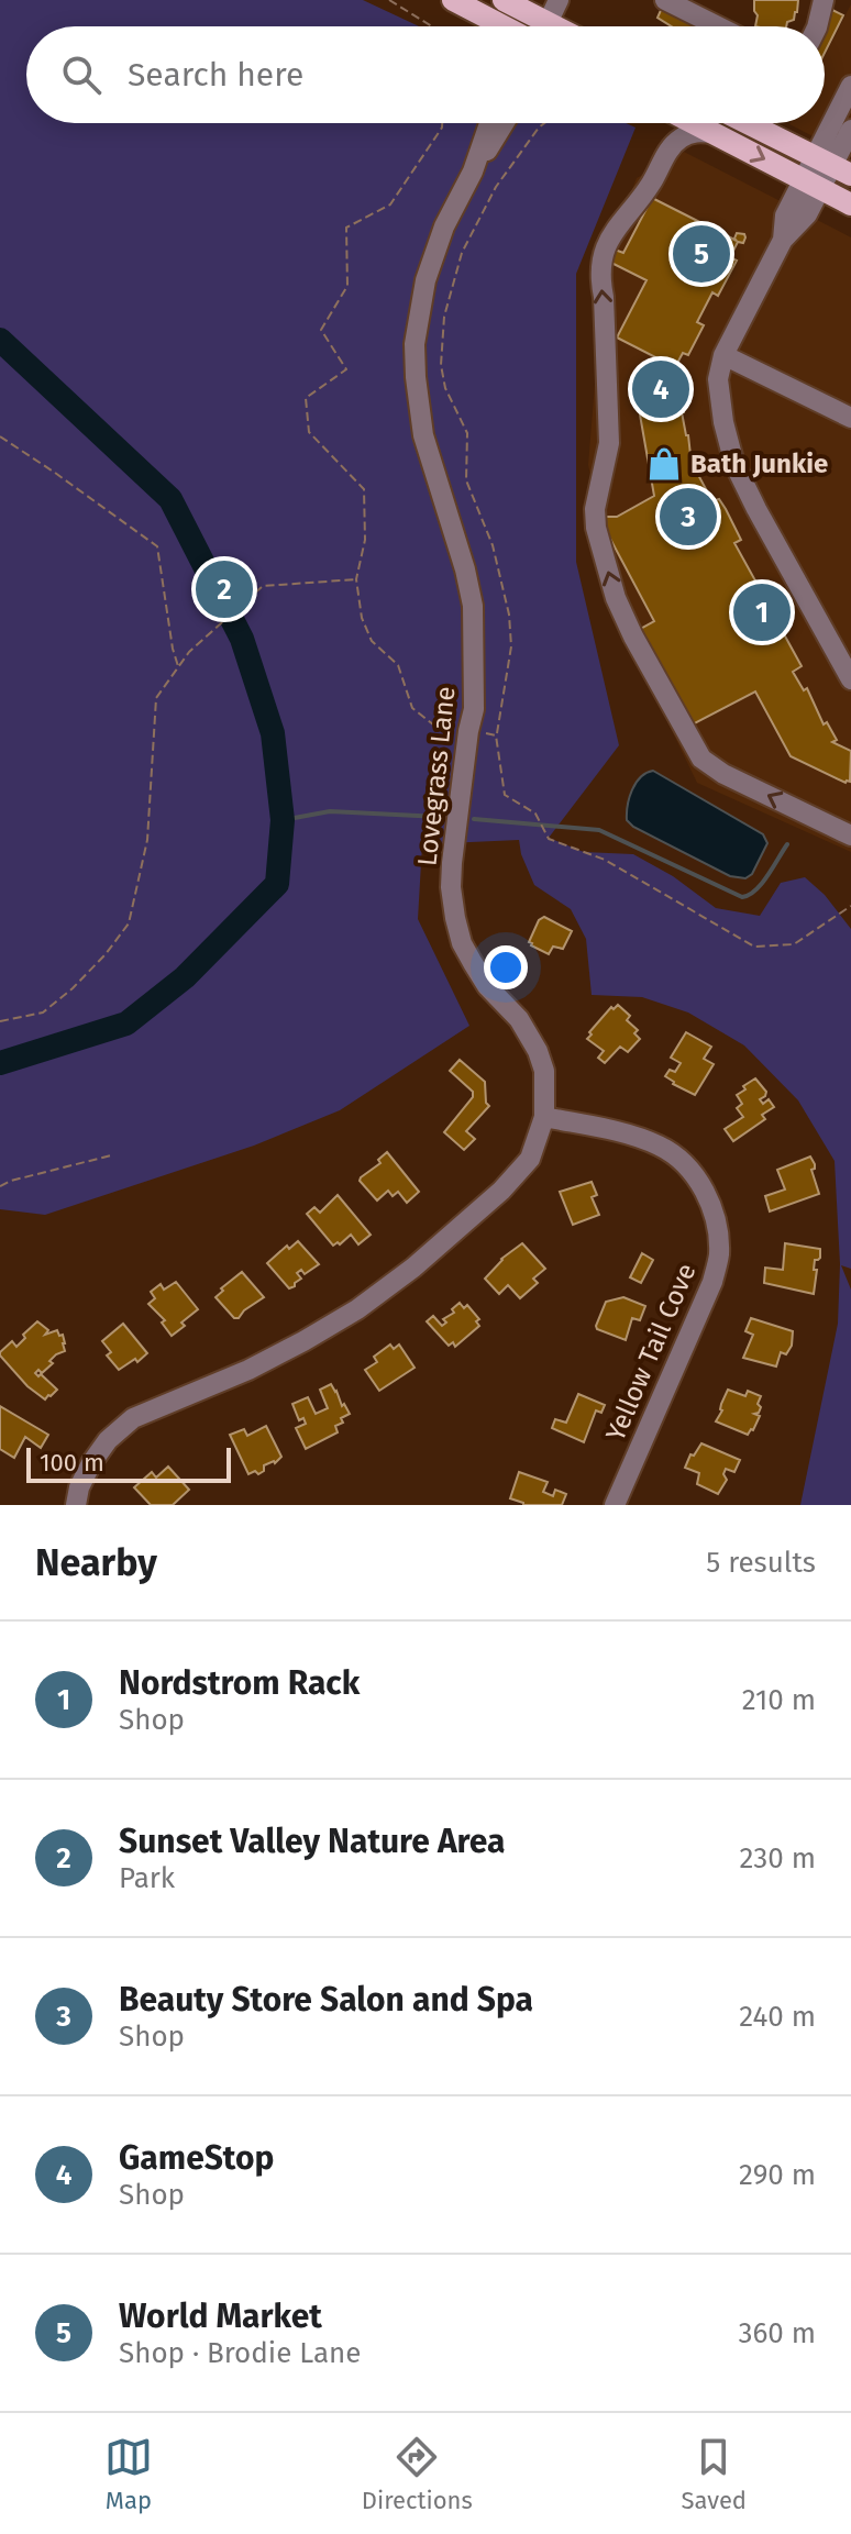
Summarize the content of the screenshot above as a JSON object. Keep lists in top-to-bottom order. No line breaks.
{"streets":{"street":["Lovegrass Lane","Yellow Tail Cove"]},"crossings":[["Lovegrass Lane","Yellow Tail Cove"]],"places":{"shop":["Bath Junkie"]},"scale_bar":"100 m","page":{"search":"Search here","pins":["5","4","3","2","1"],"scale":"100 m","heading":["Nearby","5 results"],"list":[{"mark":"1","name":"Nordstrom Rack","note":"Shop","value":"210 m"},{"mark":"2","name":"Sunset Valley Nature Area","note":"Park","value":"230 m"},{"mark":"3","name":"Beauty Store Salon and Spa","note":"Shop","value":"240 m"},{"mark":"4","name":"GameStop","note":"Shop","value":"290 m"},{"mark":"5","name":"World Market","note":"Shop · Brodie Lane","value":"360 m"}],"nav":["Map","Directions","Saved"]}}
